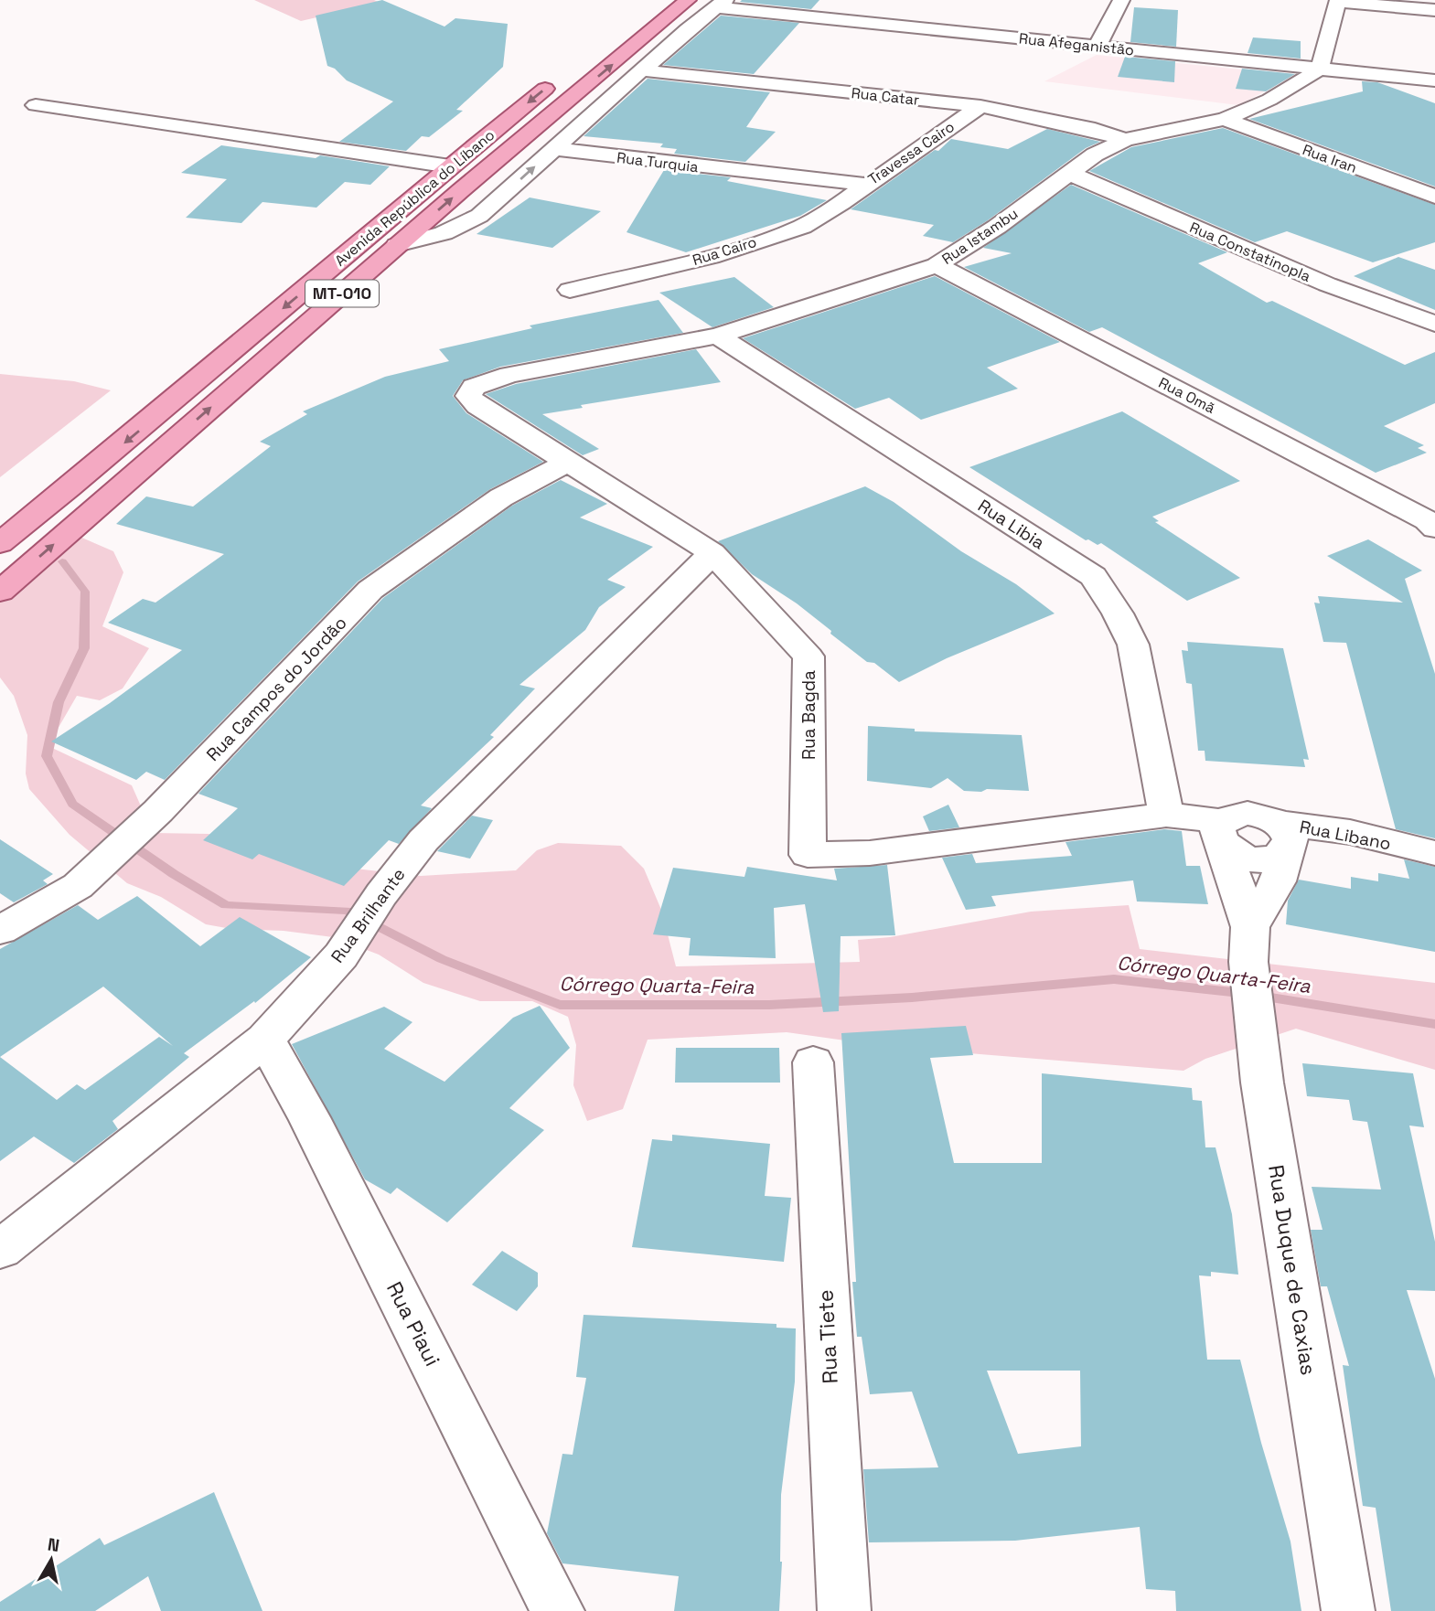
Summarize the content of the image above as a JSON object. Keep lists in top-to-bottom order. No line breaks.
{"streets":{"main road":["Avenida República do Líbano","MT-010"],"street":["Rua Afeganistão","Rua Catar","Travessa Cairo","Rua Iran","Rua Turquia","Rua Istambu","Rua Cairo","Rua Constatinopla","Rua Omã","Rua Libia","Rua Campos do Jordão","Rua Bagda","Rua Libano","Rua Brilhante","Rua Duque de Caxias","Rua Piaui","Rua Tiete"]},"crossings":[["Rua Afeganistão","Avenida República do Líbano"],["Rua Afeganistão","Rua Istambu"],["Rua Catar","Travessa Cairo"],["Rua Catar","Avenida República do Líbano"],["Rua Catar","Rua Istambu"],["Travessa Cairo","Rua Turquia"],["Travessa Cairo","Rua Cairo"],["Rua Iran","Rua Istambu"],["Rua Turquia","Avenida República do Líbano"],["Rua Istambu","Rua Constatinopla"],["Rua Istambu","Rua Omã"],["Rua Istambu","Rua Libia"],["Rua Istambu","Rua Bagda"],["Rua Libia","Rua Bagda"],["Rua Libia","Rua Libano"],["Rua Campos do Jordão","Rua Bagda"],["Rua Bagda","Rua Libano"],["Rua Bagda","Rua Brilhante"],["Rua Libano","Rua Duque de Caxias"],["Rua Brilhante","Rua Piaui"]],"water":["Córrego Quarta-Feira"],"north":"top"}
